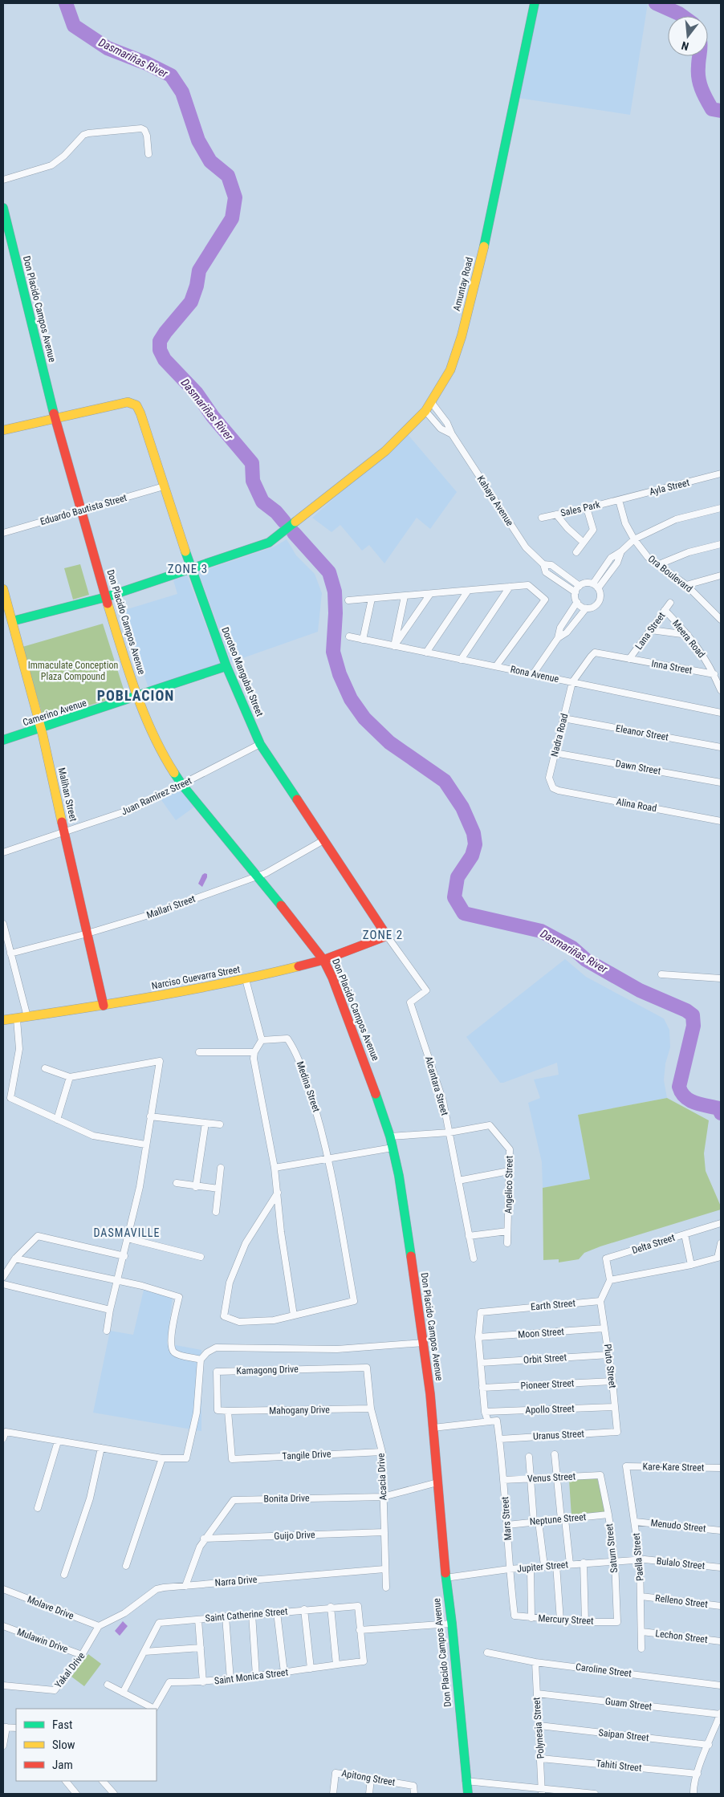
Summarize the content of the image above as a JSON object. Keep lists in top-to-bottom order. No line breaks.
{"streets":{"street":["Amuntay Road","Don Placido Campos Avenue","Ayla Street","Kahaya Avenue","Sales Park","Eduardo Bautista Street","Ora Boulevard","Lana Street","Meera Road","Inna Street","Doroteo Mangubat Street","Rona Avenue","Camerino Avenue","Eleanor Street","Nadra Road","Dawn Street","Malihan Street","Juan Ramirez Street","Alina Road","Mallari Street","Narciso Guevarra Street","Alcantara Street","Medina Street","Angelico Street","Delta Street","Earth Street","Moon Street","Orbit Street","Pluto Street","Kamagong Drive","Pioneer Street","Apollo Street","Mahogany Drive","Uranus Street","Tangile Drive","Kare-Kare Street","Acacia Drive","Venus Street","Bonita Drive","Mars Street","Neptune Street","Menudo Street","Guijo Drive","Saturn Street","Paella Street","Bulalo Street","Jupiter Street","Narra Drive","Relleno Street","Molave Drive","Saint Catherine Street","Mercury Street","Lechon Street","Mulawin Drive","Yakal Drive","Caroline Street","Saint Monica Street","Guam Street","Polynesia Street","Saipan Street","Tahiti Street","Apitong Street"]},"crossings":[["Amuntay Road","Don Placido Campos Avenue"],["Amuntay Road","Kahaya Avenue"],["Amuntay Road","Doroteo Mangubat Street"],["Amuntay Road","Malihan Street"],["Don Placido Campos Avenue","Eduardo Bautista Street"],["Don Placido Campos Avenue","Doroteo Mangubat Street"],["Don Placido Campos Avenue","Camerino Avenue"],["Don Placido Campos Avenue","Juan Ramirez Street"],["Don Placido Campos Avenue","Mallari Street"],["Don Placido Campos Avenue","Narciso Guevarra Street"],["Don Placido Campos Avenue","Bonita Drive"],["Don Placido Campos Avenue","Jupiter Street"],["Ayla Street","Sales Park"],["Ayla Street","Ora Boulevard"],["Sales Park","Ora Boulevard"],["Eduardo Bautista Street","Doroteo Mangubat Street"],["Lana Street","Meera Road"],["Lana Street","Inna Street"],["Lana Street","Rona Avenue"],["Lana Street","Nadra Road"],["Meera Road","Inna Street"],["Doroteo Mangubat Street","Camerino Avenue"],["Doroteo Mangubat Street","Juan Ramirez Street"],["Doroteo Mangubat Street","Mallari Street"],["Doroteo Mangubat Street","Narciso Guevarra Street"],["Doroteo Mangubat Street","Alcantara Street"],["Rona Avenue","Nadra Road"],["Camerino Avenue","Malihan Street"],["Eleanor Street","Nadra Road"],["Nadra Road","Dawn Street"],["Nadra Road","Alina Road"],["Malihan Street","Juan Ramirez Street"],["Malihan Street","Mallari Street"],["Malihan Street","Narciso Guevarra Street"],["Alcantara Street","Angelico Street"],["Earth Street","Moon Street"],["Earth Street","Orbit Street"],["Earth Street","Pluto Street"],["Earth Street","Pioneer Street"],["Earth Street","Apollo Street"],["Earth Street","Mars Street"],["Moon Street","Pluto Street"],["Orbit Street","Pluto Street"],["Pluto Street","Pioneer Street"],["Pluto Street","Apollo Street"],["Pluto Street","Uranus Street"],["Kamagong Drive","Mahogany Drive"],["Kamagong Drive","Tangile Drive"],["Kamagong Drive","Acacia Drive"],["Mahogany Drive","Tangile Drive"],["Mahogany Drive","Acacia Drive"],["Uranus Street","Mars Street"],["Tangile Drive","Acacia Drive"],["Kare-Kare Street","Paella Street"],["Acacia Drive","Bonita Drive"],["Acacia Drive","Guijo Drive"],["Acacia Drive","Narra Drive"],["Venus Street","Mars Street"],["Venus Street","Saturn Street"],["Bonita Drive","Guijo Drive"],["Bonita Drive","Narra Drive"],["Mars Street","Neptune Street"],["Mars Street","Jupiter Street"],["Mars Street","Mercury Street"],["Neptune Street","Saturn Street"],["Menudo Street","Paella Street"],["Saturn Street","Jupiter Street"],["Saturn Street","Mercury Street"],["Paella Street","Bulalo Street"],["Paella Street","Jupiter Street"],["Paella Street","Relleno Street"],["Paella Street","Lechon Street"],["Bulalo Street","Jupiter Street"],["Narra Drive","Molave Drive"],["Narra Drive","Yakal Drive"],["Molave Drive","Yakal Drive"],["Saint Catherine Street","Saint Monica Street"],["Mulawin Drive","Yakal Drive"],["Caroline Street","Polynesia Street"],["Guam Street","Polynesia Street"],["Polynesia Street","Saipan Street"],["Polynesia Street","Tahiti Street"]],"districts":["ZONE 3","POBLACION","ZONE 2","DASMAVILLE"],"water":["Dasmariñas River"],"parks":["Immaculate Conception Plaza Compound"],"legend":["Fast","Slow","Jam"],"north":"bottom"}
